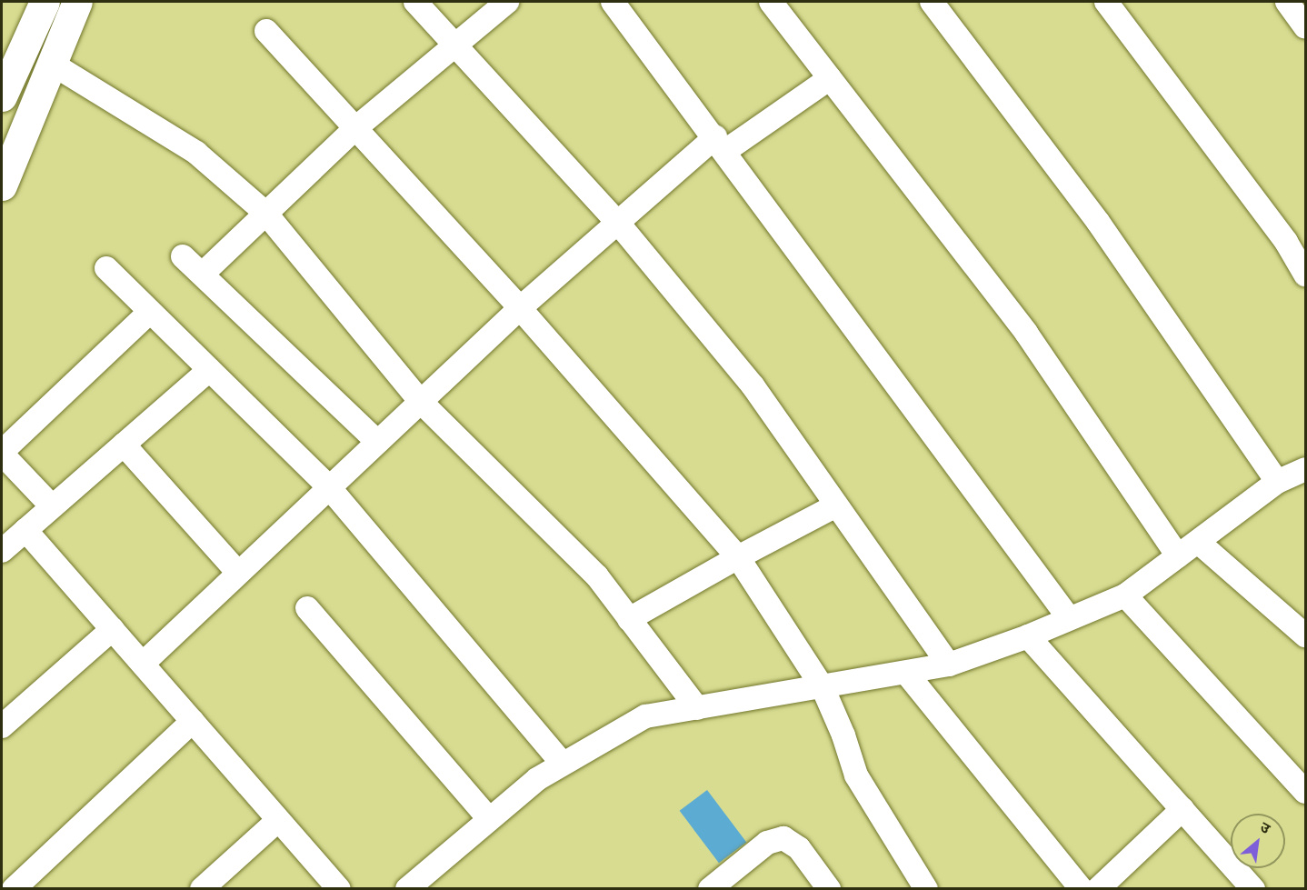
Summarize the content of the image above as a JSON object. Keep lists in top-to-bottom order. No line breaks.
{"north":"top right"}
